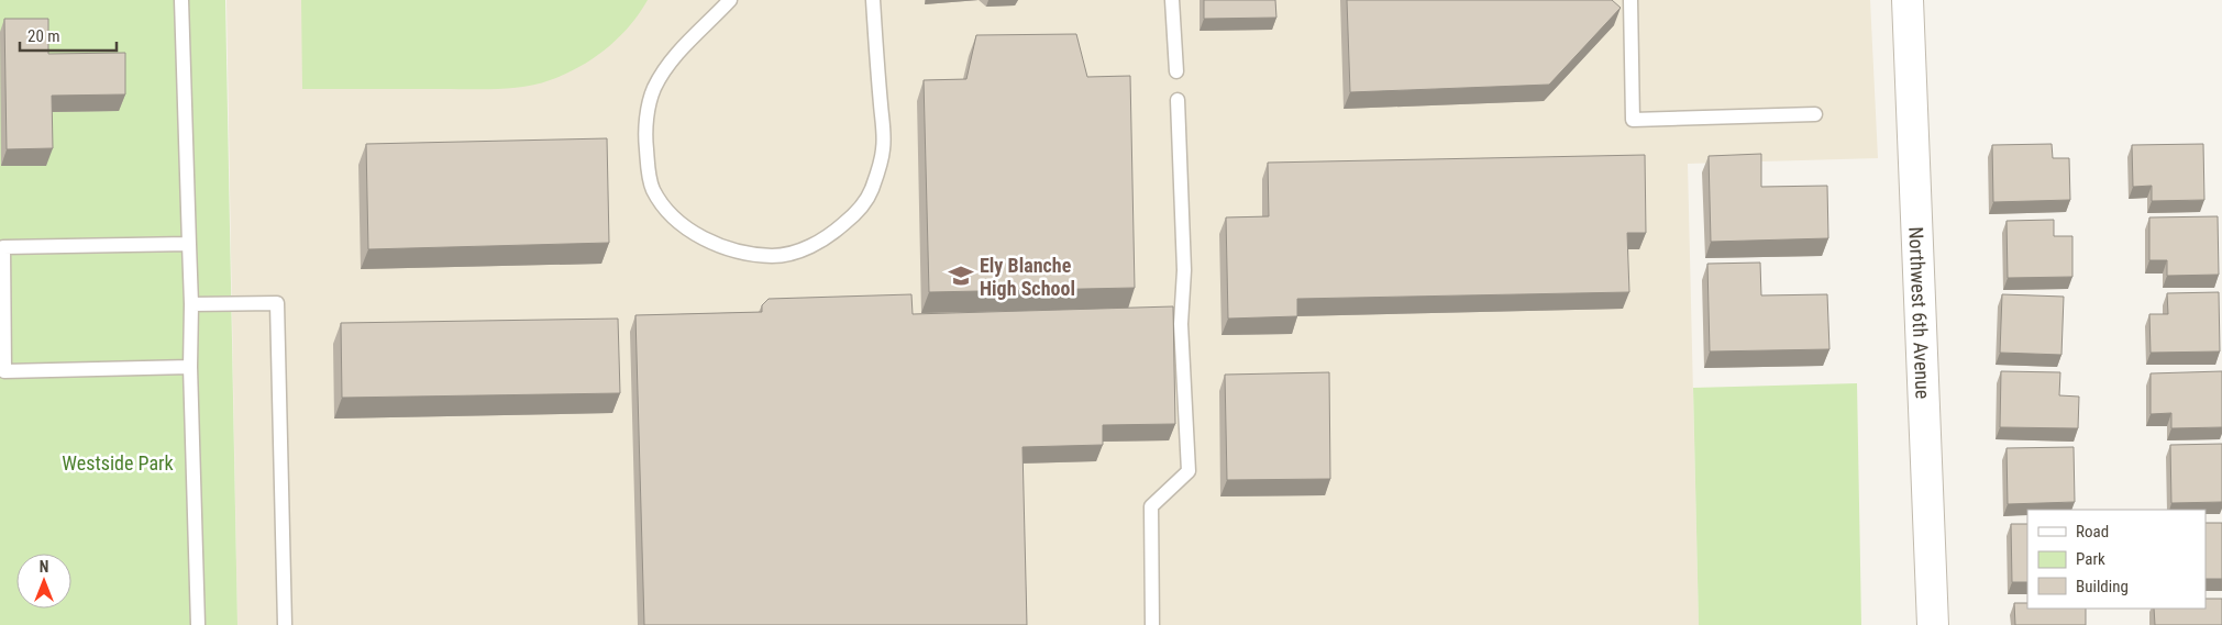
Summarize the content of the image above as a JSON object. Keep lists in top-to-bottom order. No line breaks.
{"streets":{"street":["Northwest 6th Avenue"]},"parks":["Westside Park"],"places":{"school or university":["Ely Blanche High School"]},"legend":["Road","Park","Building"],"scale_bar":"20 m","north":"top"}
